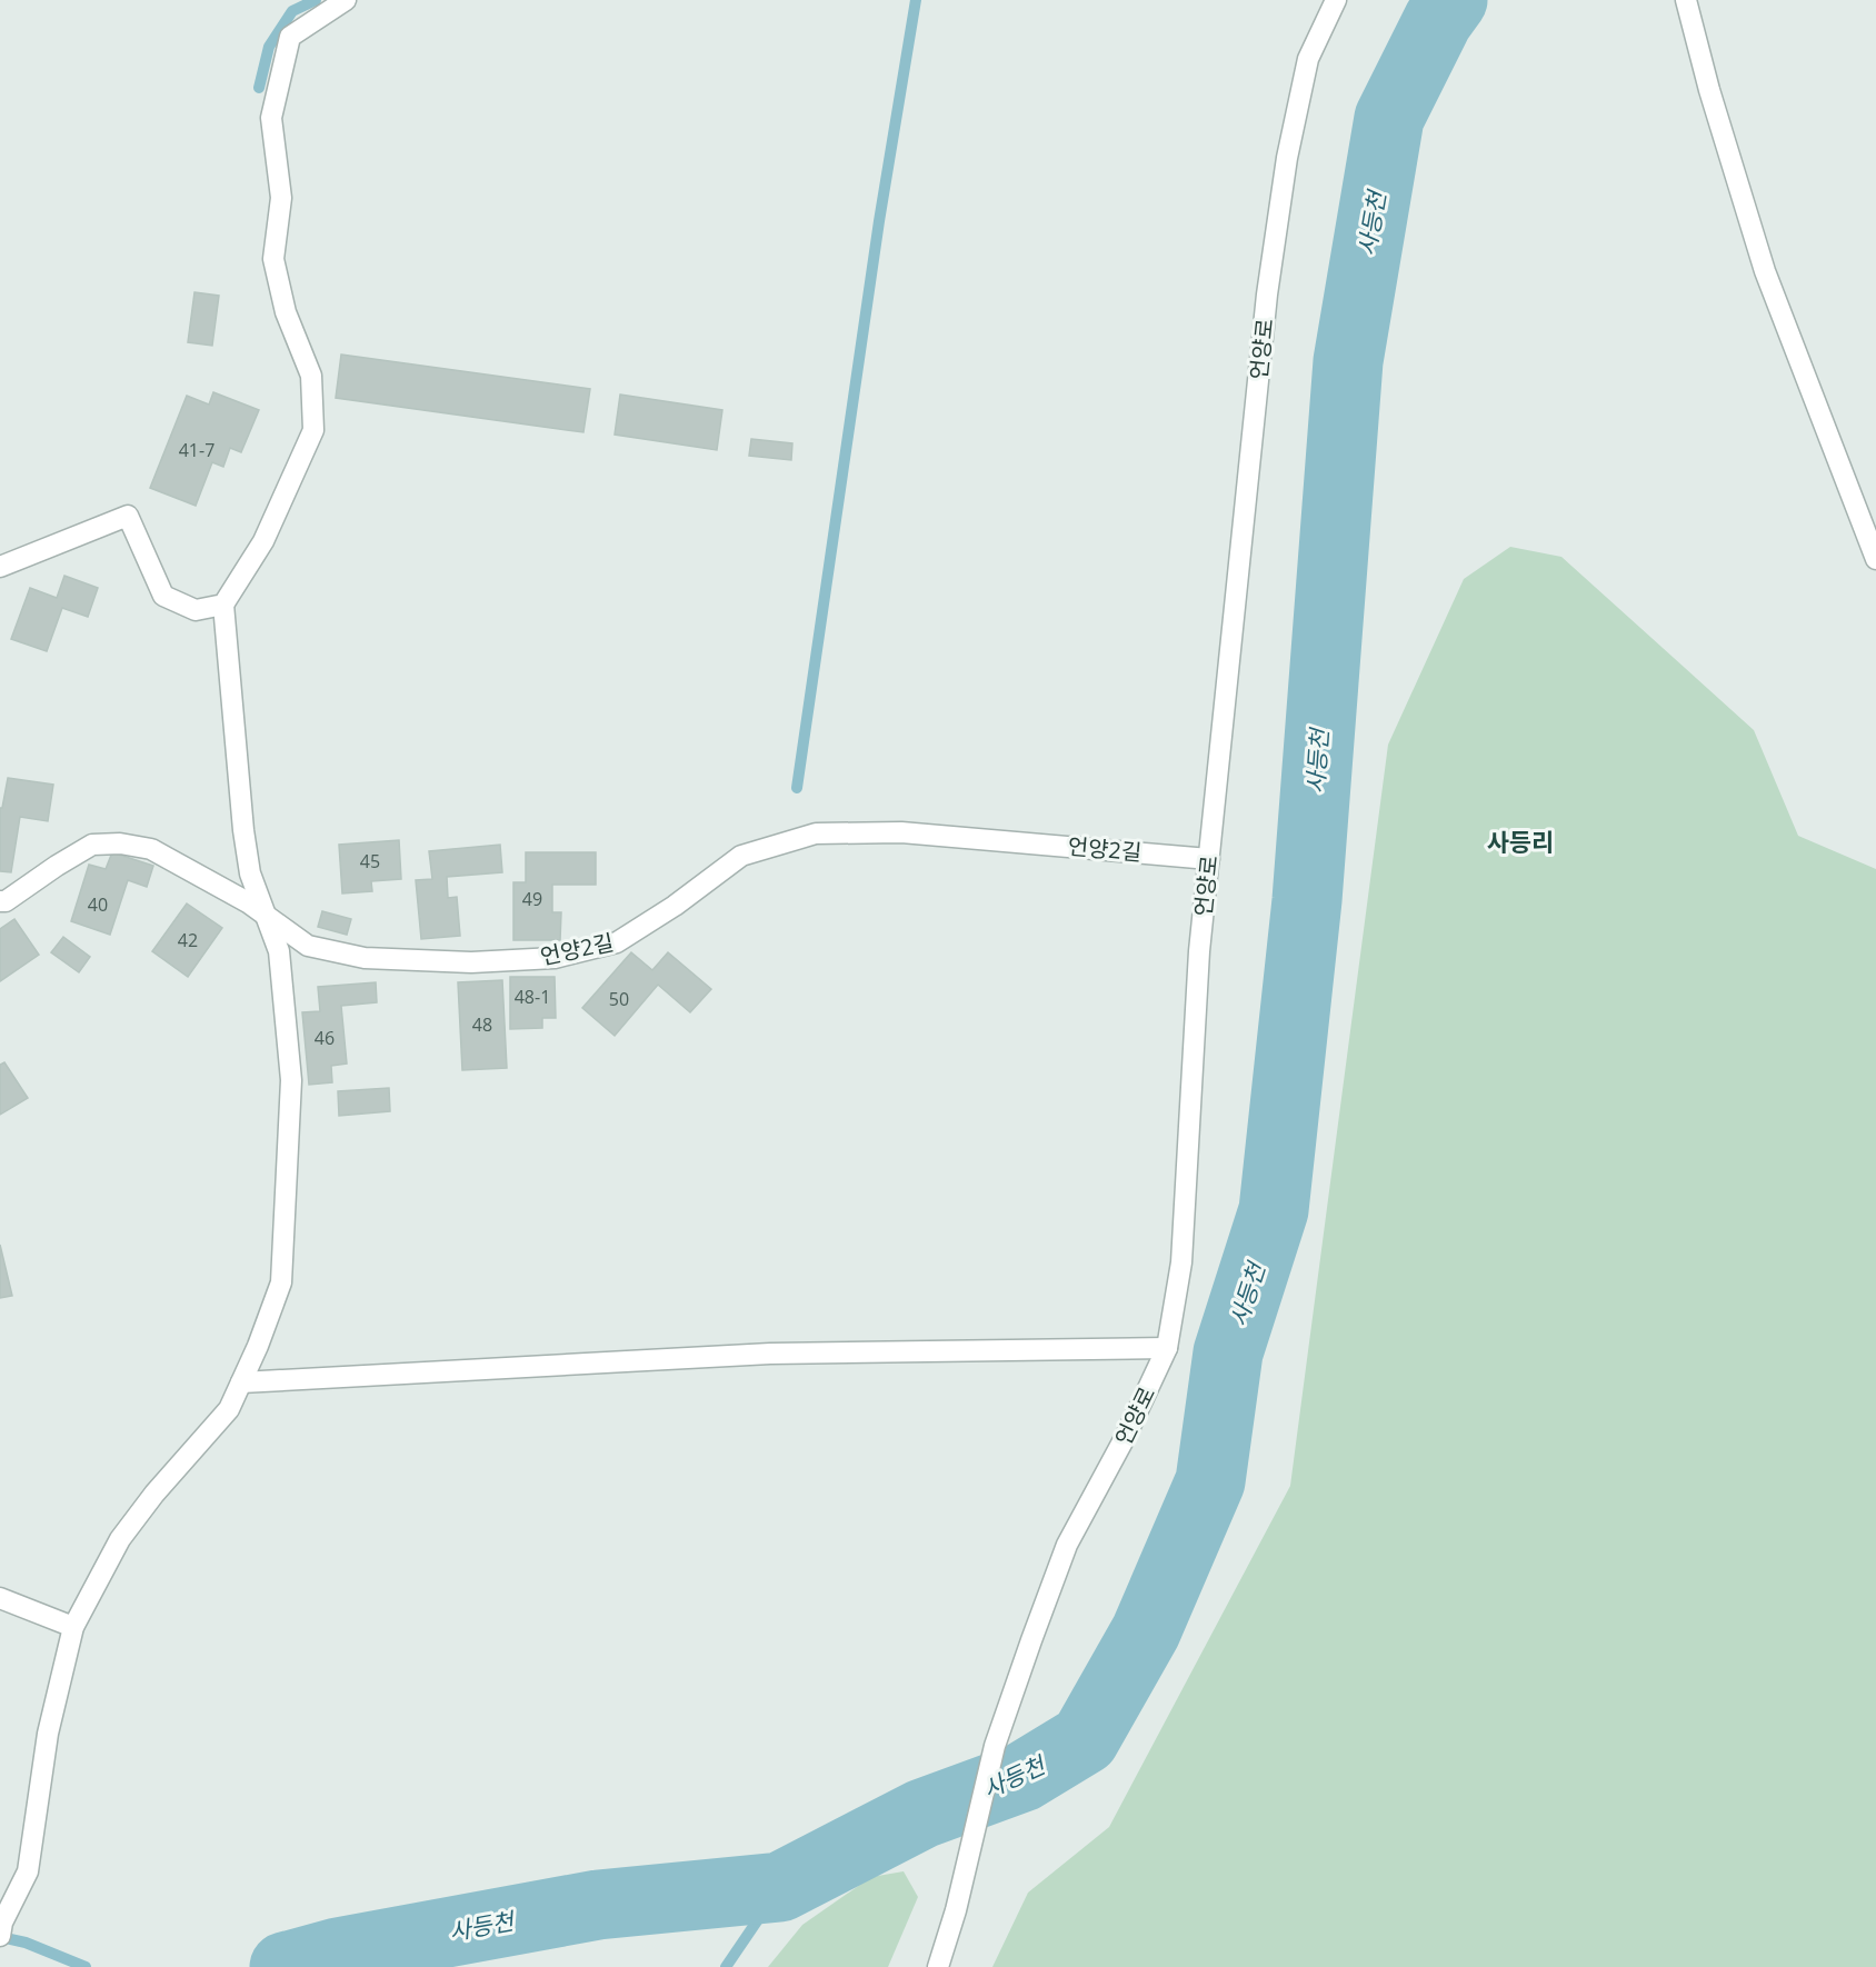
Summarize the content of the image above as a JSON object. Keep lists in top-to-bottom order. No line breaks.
{"streets":{"street":["언양로","언양2길"]},"crossings":[["언양로","언양2길"]],"districts":["사등리"],"water":["사등천"],"house_numbers":["41-7","45","49","40","42","48-1","50","48","46"]}
